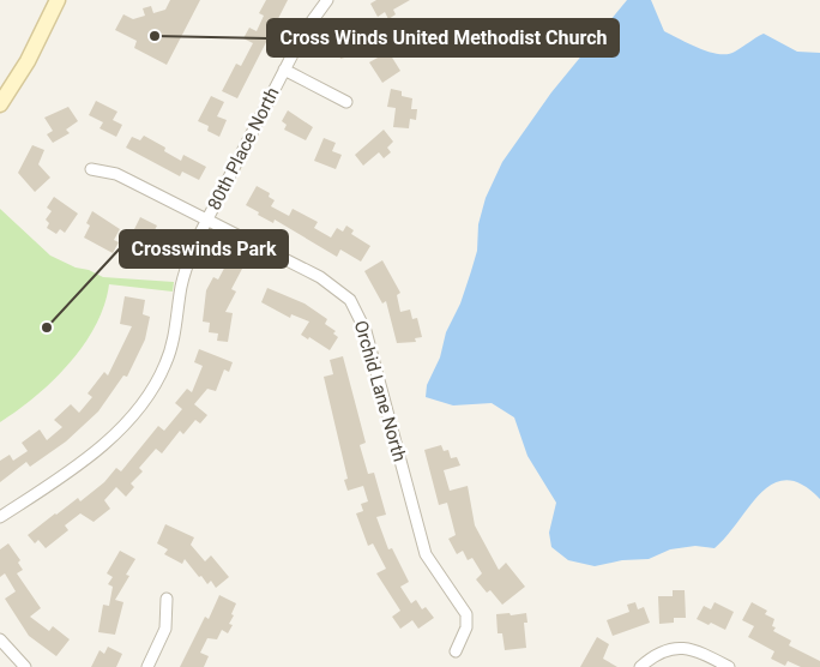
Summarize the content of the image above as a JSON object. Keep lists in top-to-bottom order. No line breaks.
{"streets":{"street":["80th Place North","Orchid Lane North"]},"crossings":[["80th Place North","Orchid Lane North"]],"places":["Cross Winds United Methodist Church","Crosswinds Park"]}
